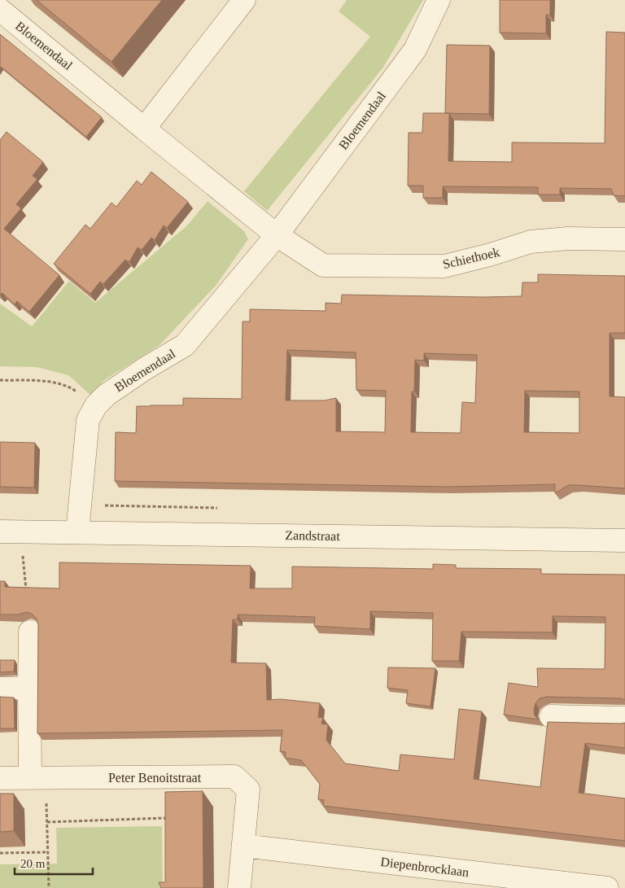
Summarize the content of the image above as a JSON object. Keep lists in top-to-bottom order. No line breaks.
{"streets":{"street":["Bloemendaal","Schiethoek","Zandstraat","Peter Benoitstraat","Diepenbrocklaan"]},"crossings":[["Bloemendaal","Schiethoek"],["Bloemendaal","Zandstraat"],["Peter Benoitstraat","Diepenbrocklaan"]],"scale_bar":"20 m"}
